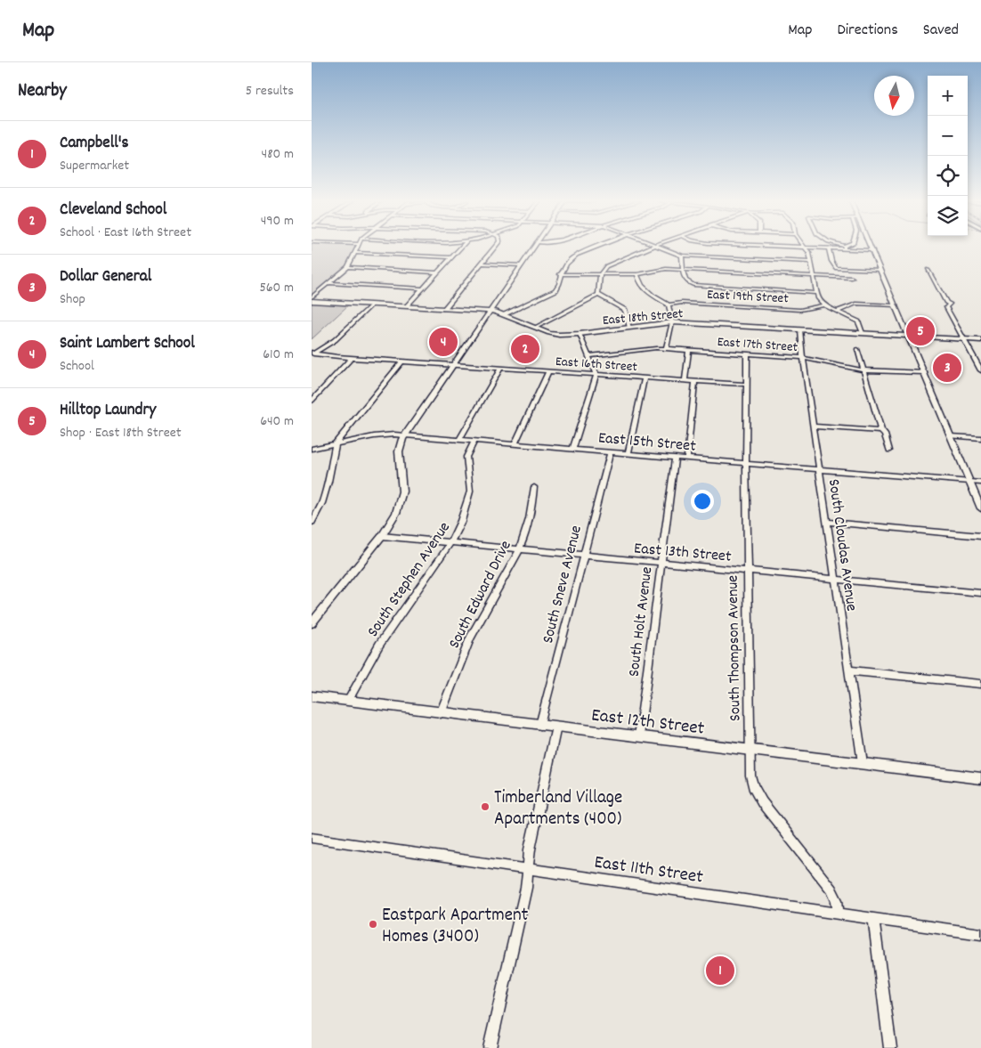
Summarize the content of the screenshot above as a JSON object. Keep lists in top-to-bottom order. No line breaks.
{"streets":{"street":["East 19th Street","East 18th Street","East 17th Street","East 16th Street","East 15th Street","South Cloudas Avenue","East 13th Street","South Stephen Avenue","South Sneve Avenue","South Edward Drive","South Holt Avenue","South Thompson Avenue","East 12th Street","East 11th Street"]},"crossings":[["East 18th Street","South Cloudas Avenue"],["East 17th Street","South Cloudas Avenue"],["East 17th Street","South Thompson Avenue"],["East 16th Street","South Thompson Avenue"],["East 15th Street","South Cloudas Avenue"],["East 15th Street","South Stephen Avenue"],["East 15th Street","South Sneve Avenue"],["East 15th Street","South Holt Avenue"],["East 15th Street","South Thompson Avenue"],["South Cloudas Avenue","East 13th Street"],["South Cloudas Avenue","East 12th Street"],["East 13th Street","South Stephen Avenue"],["East 13th Street","South Sneve Avenue"],["East 13th Street","South Edward Drive"],["East 13th Street","South Holt Avenue"],["East 13th Street","South Thompson Avenue"],["South Stephen Avenue","East 12th Street"],["South Sneve Avenue","East 12th Street"],["South Edward Drive","East 12th Street"],["South Holt Avenue","East 12th Street"],["South Thompson Avenue","East 12th Street"],["South Thompson Avenue","East 11th Street"]],"places":["Timberland Village Apartments (400)","Eastpark Apartment Homes (3400)"],"north":"bottom","page":{"header":"Map","nav":["Map","Directions","Saved"],"heading":["Nearby","5 results"],"map_buttons":["+","−"],"list":[{"mark":"1","name":"Campbell's","note":"Supermarket","value":"480 m"},{"mark":"2","name":"Cleveland School","note":"School · East 16th Street","value":"490 m"},{"mark":"3","name":"Dollar General","note":"Shop","value":"560 m"},{"mark":"4","name":"Saint Lambert School","note":"School","value":"610 m"},{"mark":"5","name":"Hilltop Laundry","note":"Shop · East 18th Street","value":"640 m"}],"pins":["5","4","2","3","1"]}}
